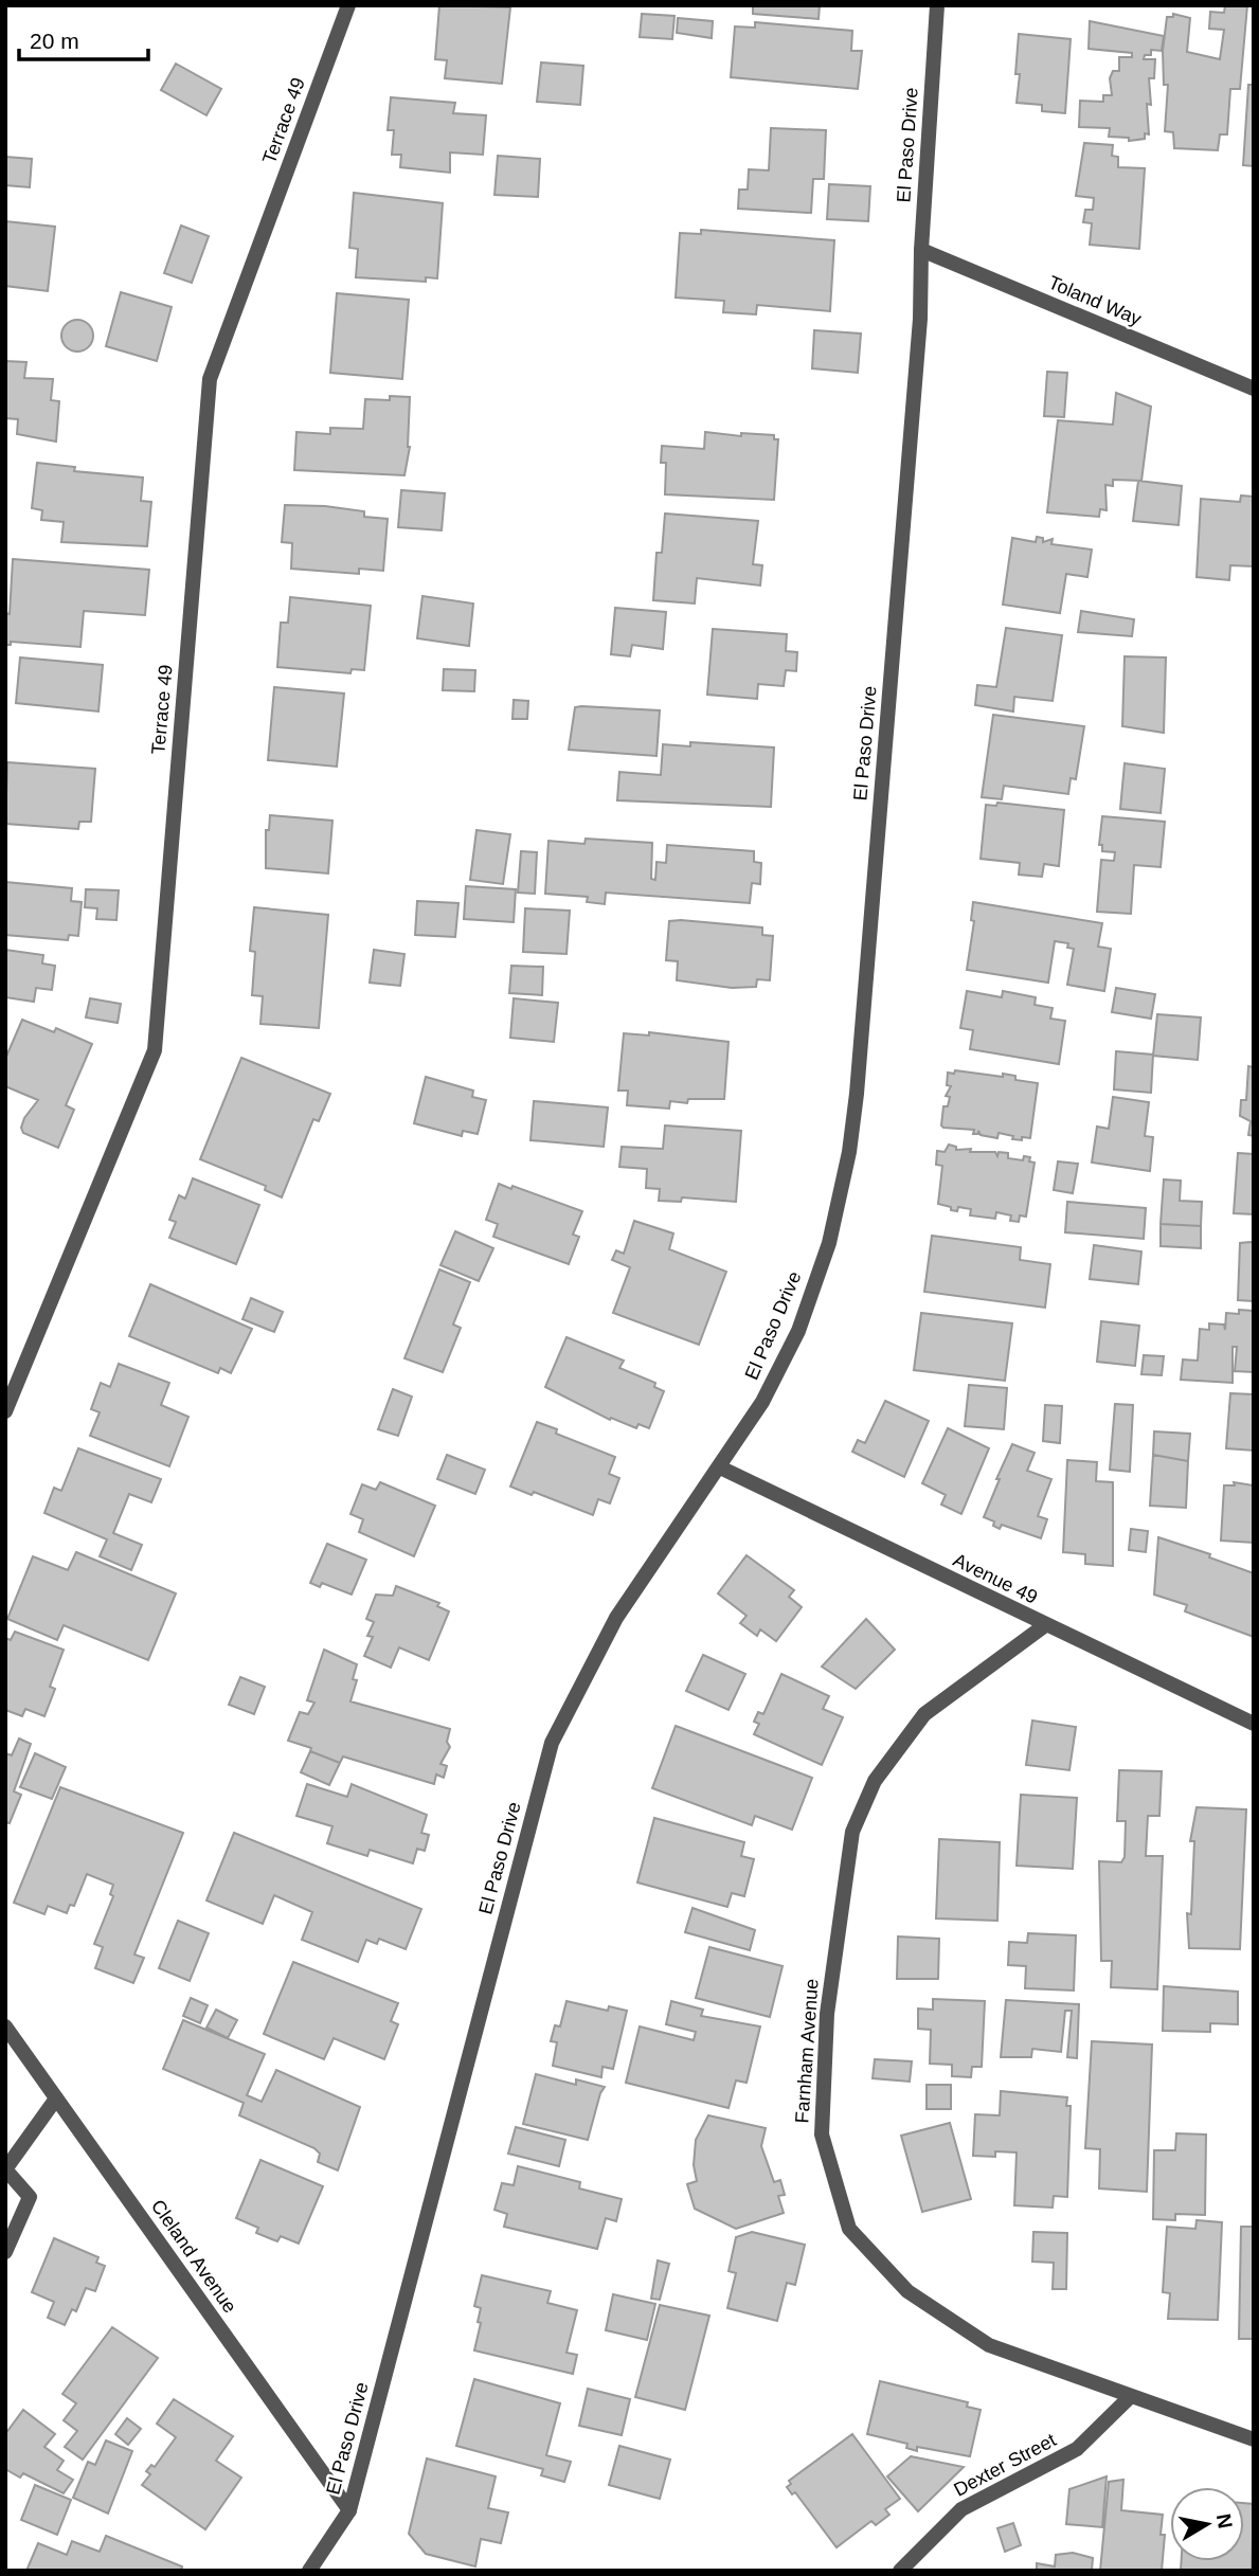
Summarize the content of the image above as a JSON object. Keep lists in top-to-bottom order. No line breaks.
{"streets":{"street":["Terrace 49","El Paso Drive","Toland Way","Avenue 49","Farnham Avenue","Cleland Avenue","Dexter Street"]},"crossings":[["El Paso Drive","Toland Way"],["El Paso Drive","Avenue 49"],["El Paso Drive","Cleland Avenue"],["Avenue 49","Farnham Avenue"],["Farnham Avenue","Dexter Street"]],"scale_bar":"20 m","north":"right"}
